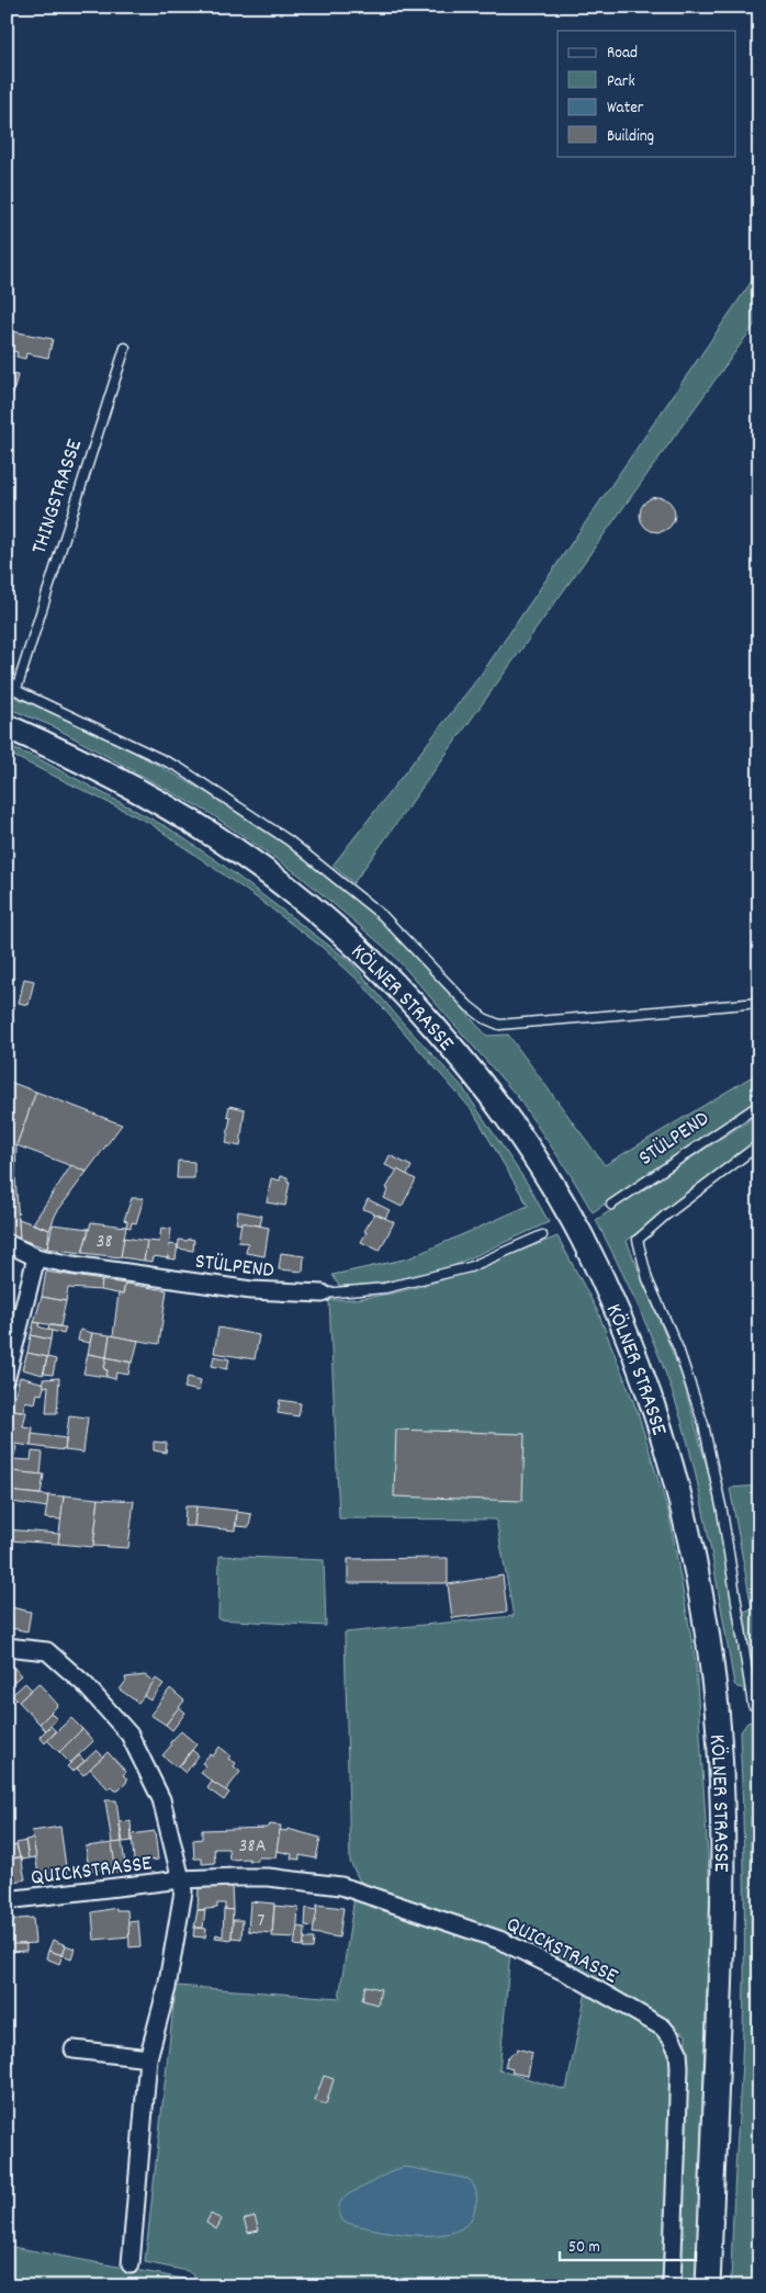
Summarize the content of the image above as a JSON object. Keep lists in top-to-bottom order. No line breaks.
{"streets":{"main road":["KÖLNER STRASSE"],"street":["STÜLPEND","QUICKSTRASSE"],"lane":["THINGSTRASSE"]},"house_numbers":["38","38A","7"],"legend":["Road","Park","Water","Building"],"scale_bar":"50 m"}
